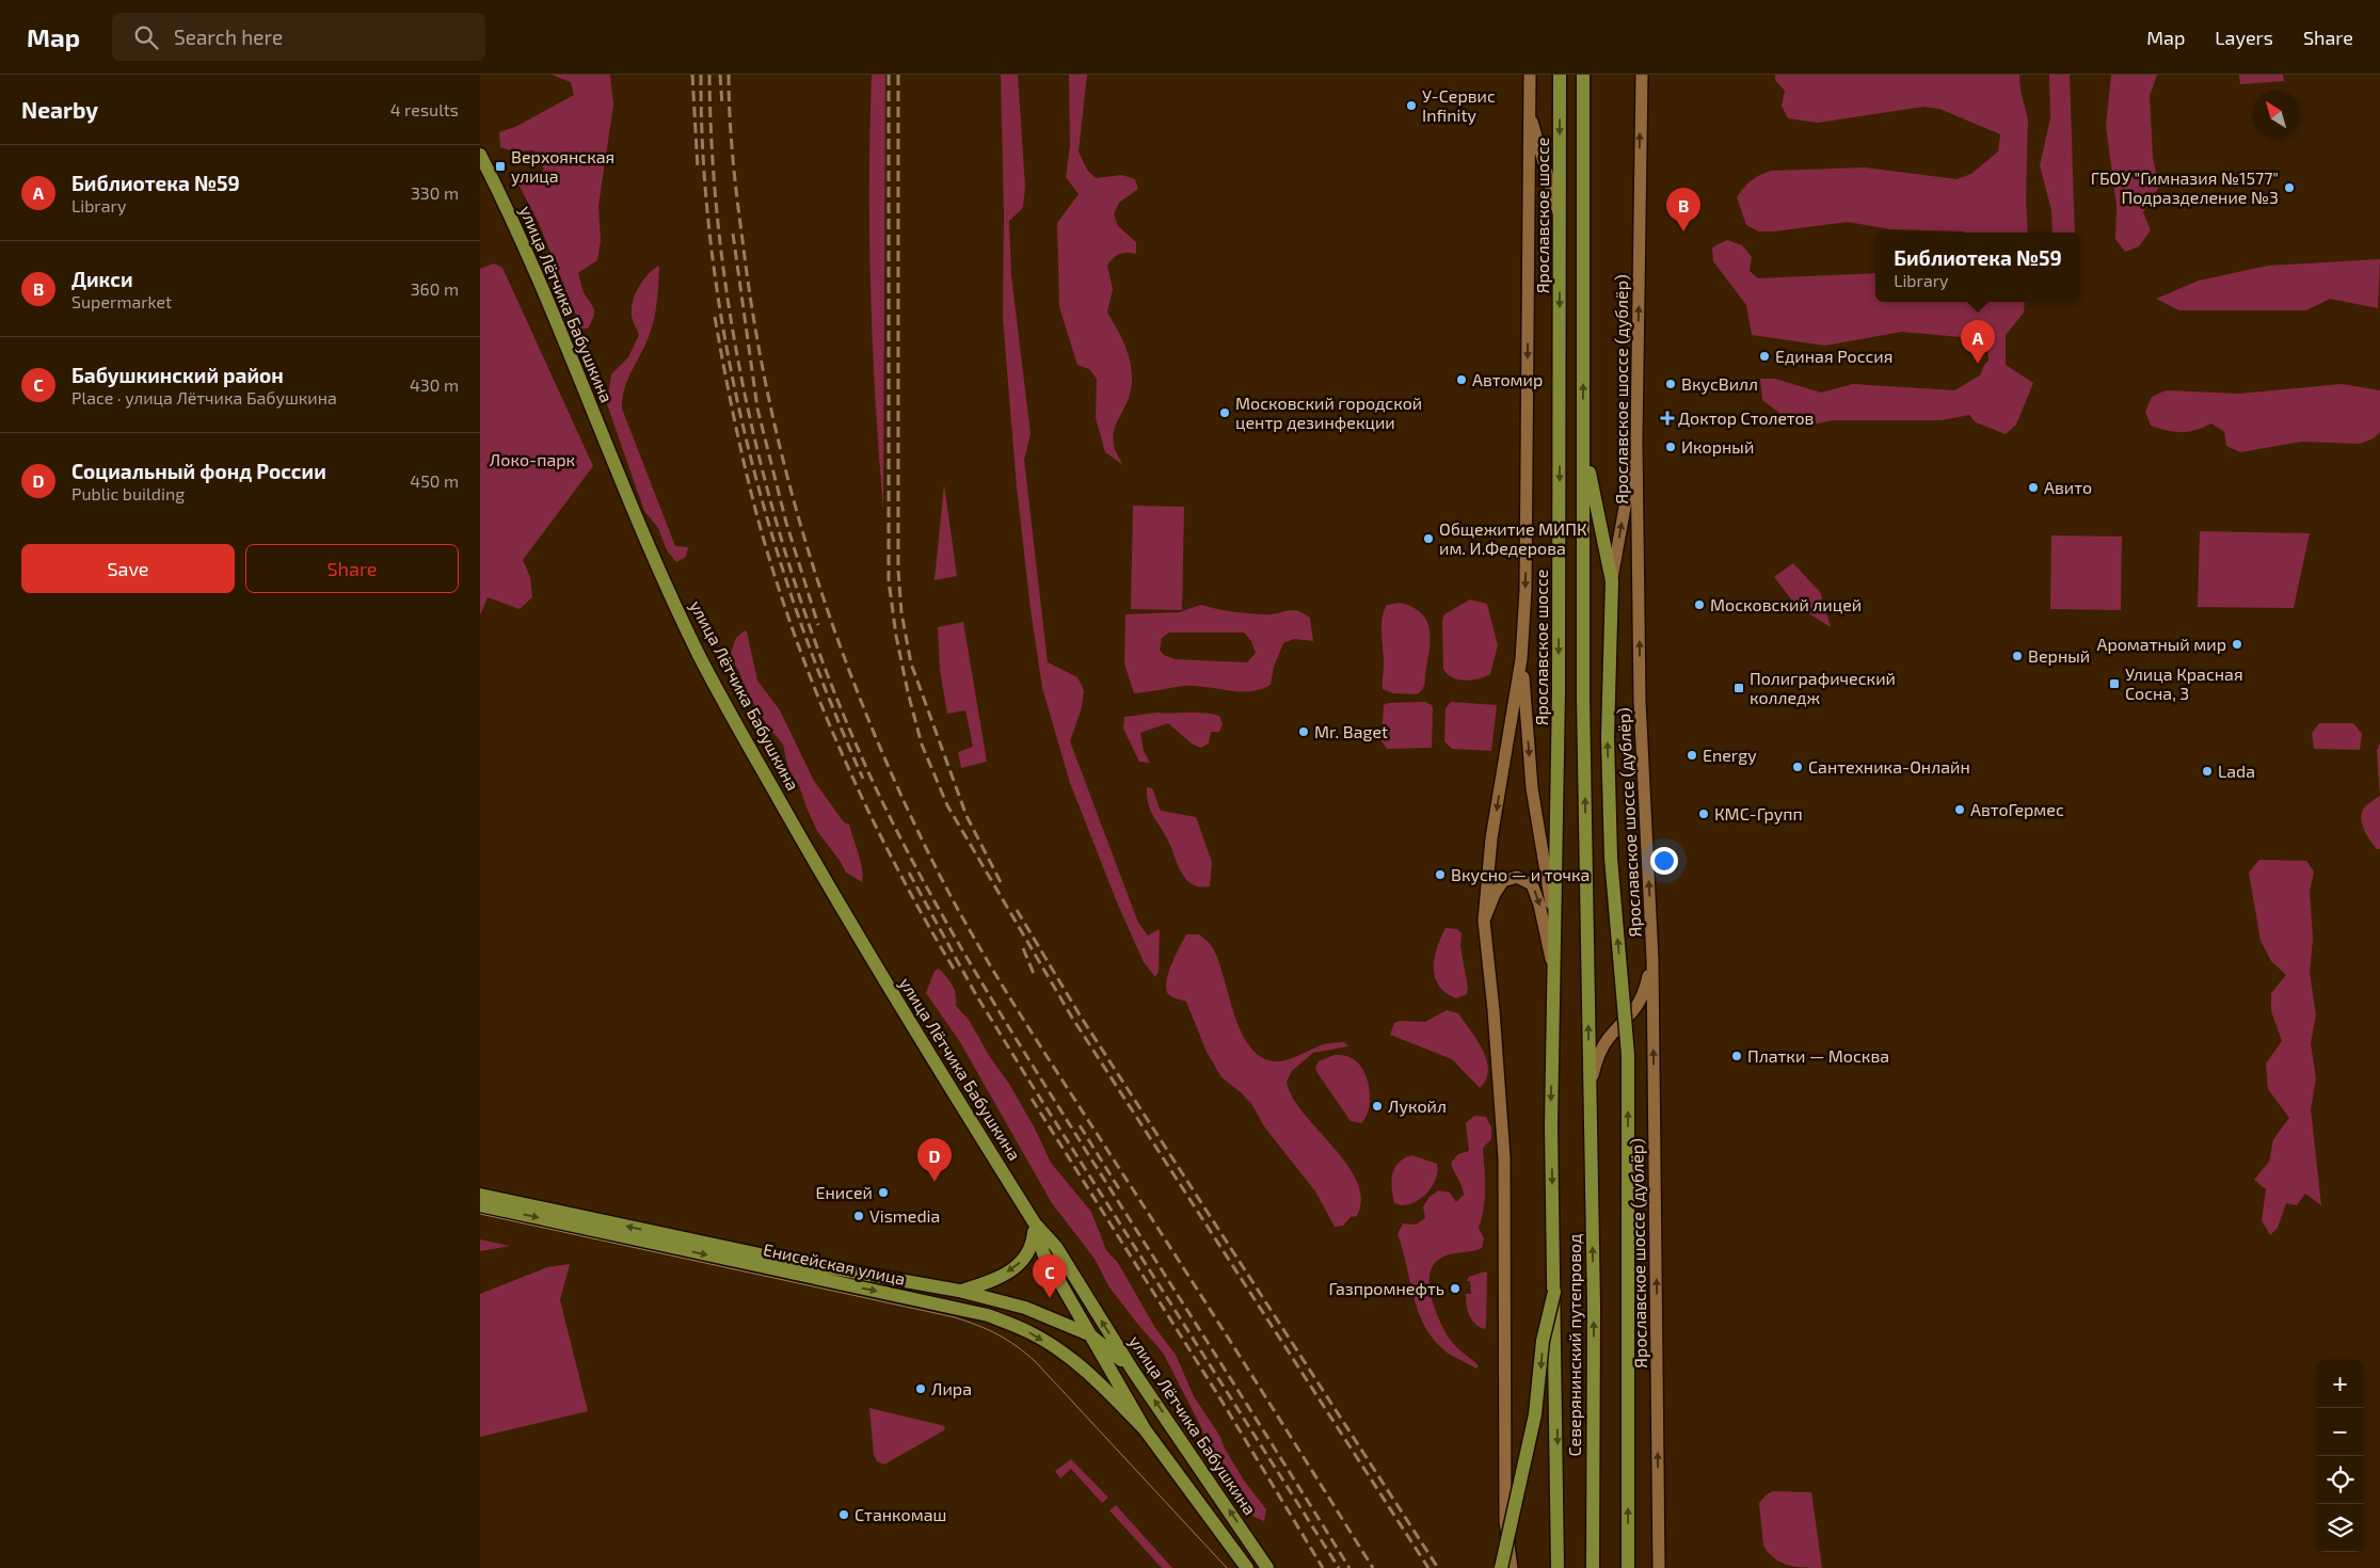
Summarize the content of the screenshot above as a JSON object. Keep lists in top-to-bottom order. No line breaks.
{"streets":{"main road":["Ярославское шоссе","улица Лётчика Бабушкина","Енисейская улица","Северянинский путепровод"],"street":["Ярославское шоссе (дублёр)"]},"crossings":[["Ярославское шоссе","Северянинский путепровод"],["улица Лётчика Бабушкина","Енисейская улица"]],"one_way":["Ярославское шоссе (дублёр)"],"parks":["Локо-парк"],"places":{"other":["У-Сервис Infinity","ГБОУ \"Гимназия №1577\" Подразделение №3","Единая Россия","Автомир","ВкусВилл","Московский городской центр дезинфекции","Икорный","Авито","Общежитие МИПК им. И.Федерова","Московский лицей","Ароматный мир","Верный","Mr. Baget","Energy","Сантехника-Онлайн","Lada","АвтоГермес","КМС-Групп","Вкусно — и точка","Платки — Москва","Лукойл","Енисей","Vismedia","Газпромнефть","Лира","Станкомаш"],"transit":["Верхоянская улица","Улица Красная Сосна, 3","Полиграфический колледж"],"health":["Доктор Столетов"]},"north":"top left","page":{"header":"Map","search":"Search here","nav":["Map","Layers","Share"],"heading":["Nearby","4 results"],"list":[{"mark":"A","name":"Библиотека №59","note":"Library","value":"330 m"},{"mark":"B","name":"Дикси","note":"Supermarket","value":"360 m"},{"mark":"C","name":"Бабушкинский район","note":"Place · улица Лётчика Бабушкина","value":"430 m"},{"mark":"D","name":"Социальный фонд России","note":"Public building","value":"450 m"}],"pins":["B","A","D","C"],"popup":["Библиотека №59","Library"],"buttons":["Save","Share"],"map_buttons":["+","−"]}}
